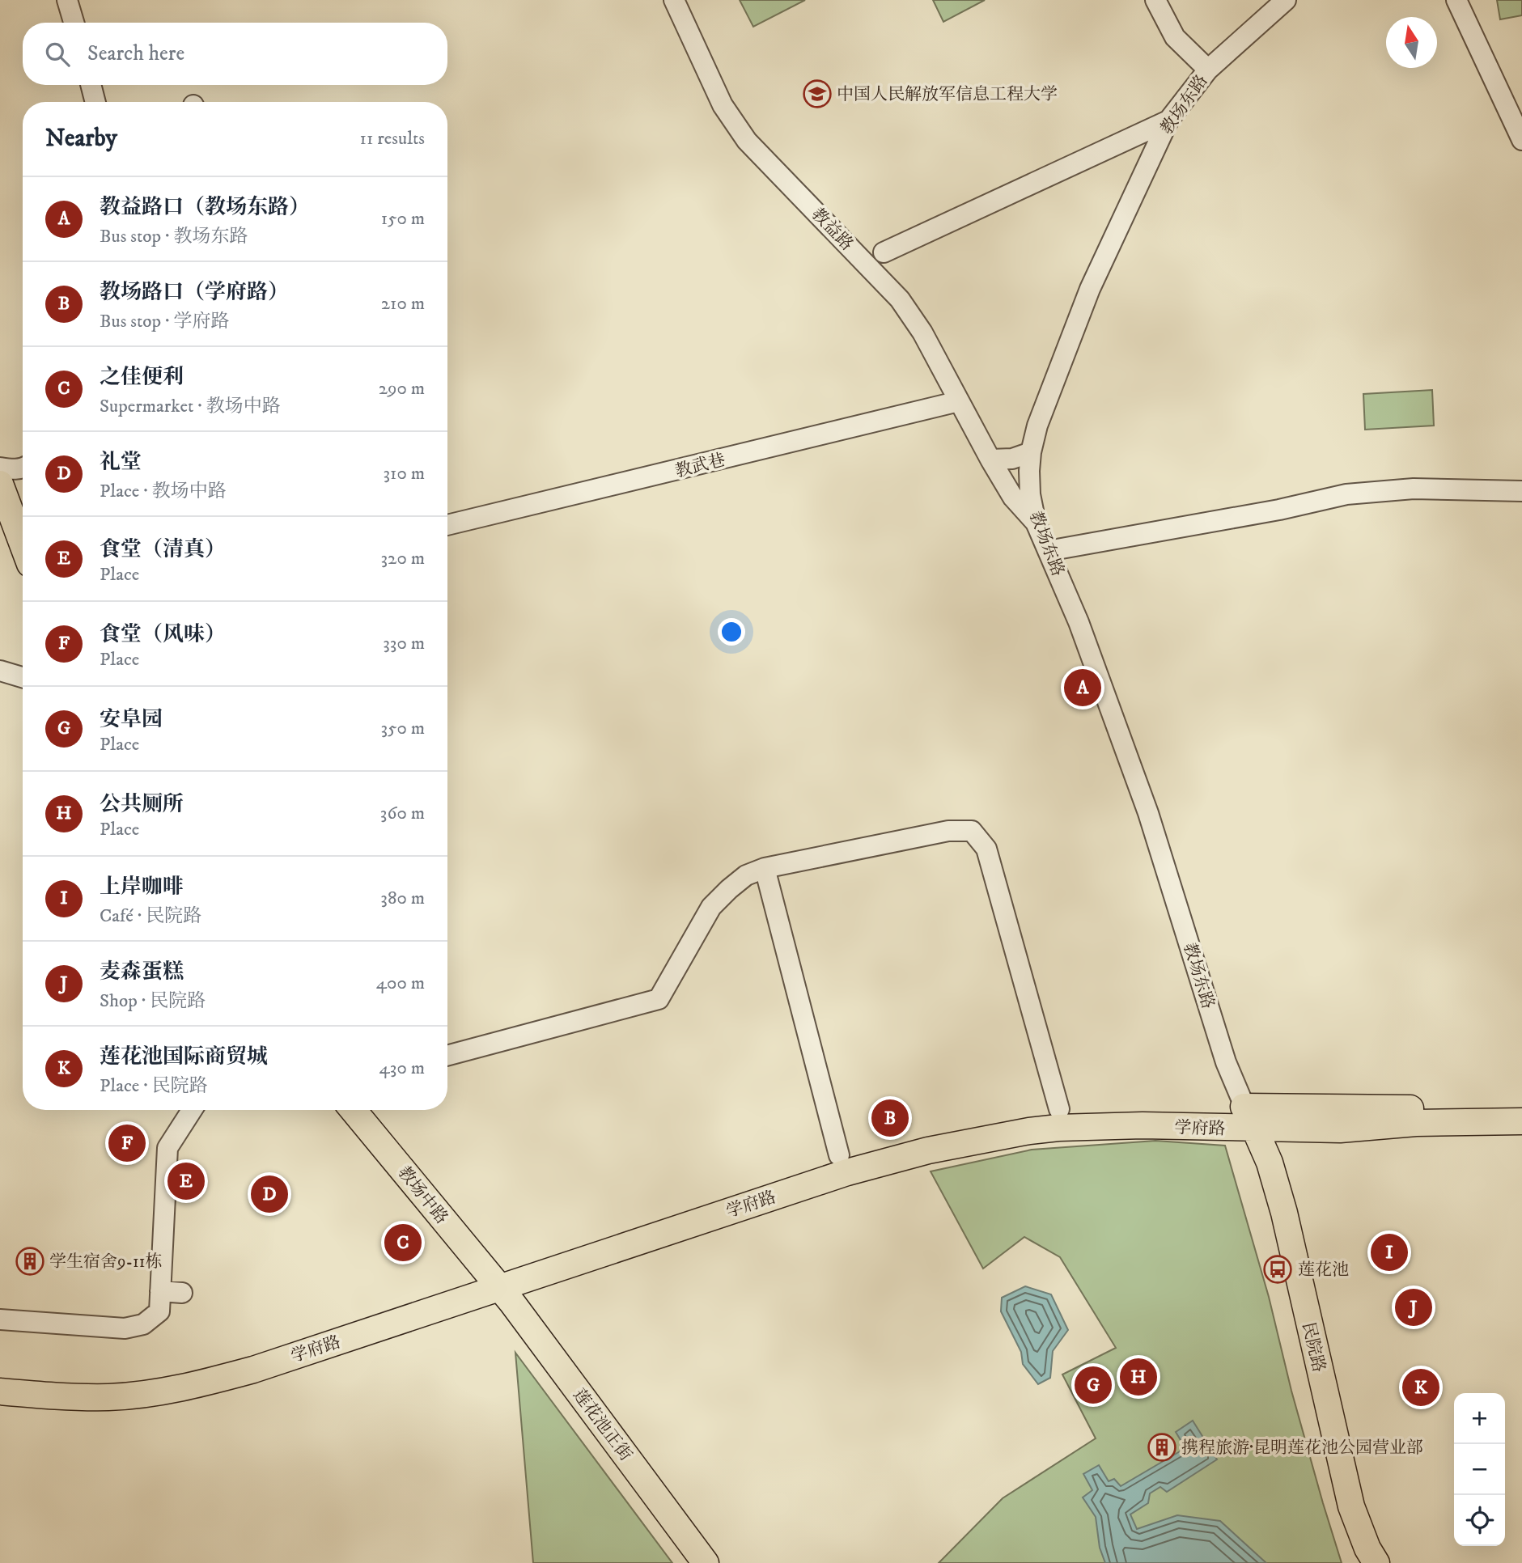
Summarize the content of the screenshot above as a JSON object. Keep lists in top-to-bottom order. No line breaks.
{"streets":{"main road":["学府路","教场中路","民院路","莲花池正街"],"street":["教场东路","教益路","教武巷"]},"crossings":[["教场东路","教益路"],["教场东路","学府路"],["教场东路","民院路"],["教益路","教武巷"],["学府路","教场中路"],["学府路","民院路"],["学府路","莲花池正街"],["教场中路","莲花池正街"]],"places":{"school or university":["中国人民解放军信息工程大学"],"building":["学生宿舍9-11栋","携程旅游·昆明莲花池公园营业部"],"bus stop":["莲花池"]},"north":"top","page":{"search":"Search here","heading":["Nearby","11 results"],"list":[{"mark":"A","name":"教益路口（教场东路）","note":"Bus stop · 教场东路","value":"150 m"},{"mark":"B","name":"教场路口（学府路）","note":"Bus stop · 学府路","value":"210 m"},{"mark":"C","name":"之佳便利","note":"Supermarket · 教场中路","value":"290 m"},{"mark":"D","name":"礼堂","note":"Place · 教场中路","value":"310 m"},{"mark":"E","name":"食堂（清真）","note":"Place","value":"320 m"},{"mark":"F","name":"食堂（风味）","note":"Place","value":"330 m"},{"mark":"G","name":"安阜园","note":"Place","value":"350 m"},{"mark":"H","name":"公共厕所","note":"Place","value":"360 m"},{"mark":"I","name":"上岸咖啡","note":"Café · 民院路","value":"380 m"},{"mark":"J","name":"麦森蛋糕","note":"Shop · 民院路","value":"400 m"},{"mark":"K","name":"莲花池国际商贸城","note":"Place · 民院路","value":"430 m"}],"pins":["A","B","F","E","D","C","I","J","H","G","K"],"map_buttons":["+","−"]}}
